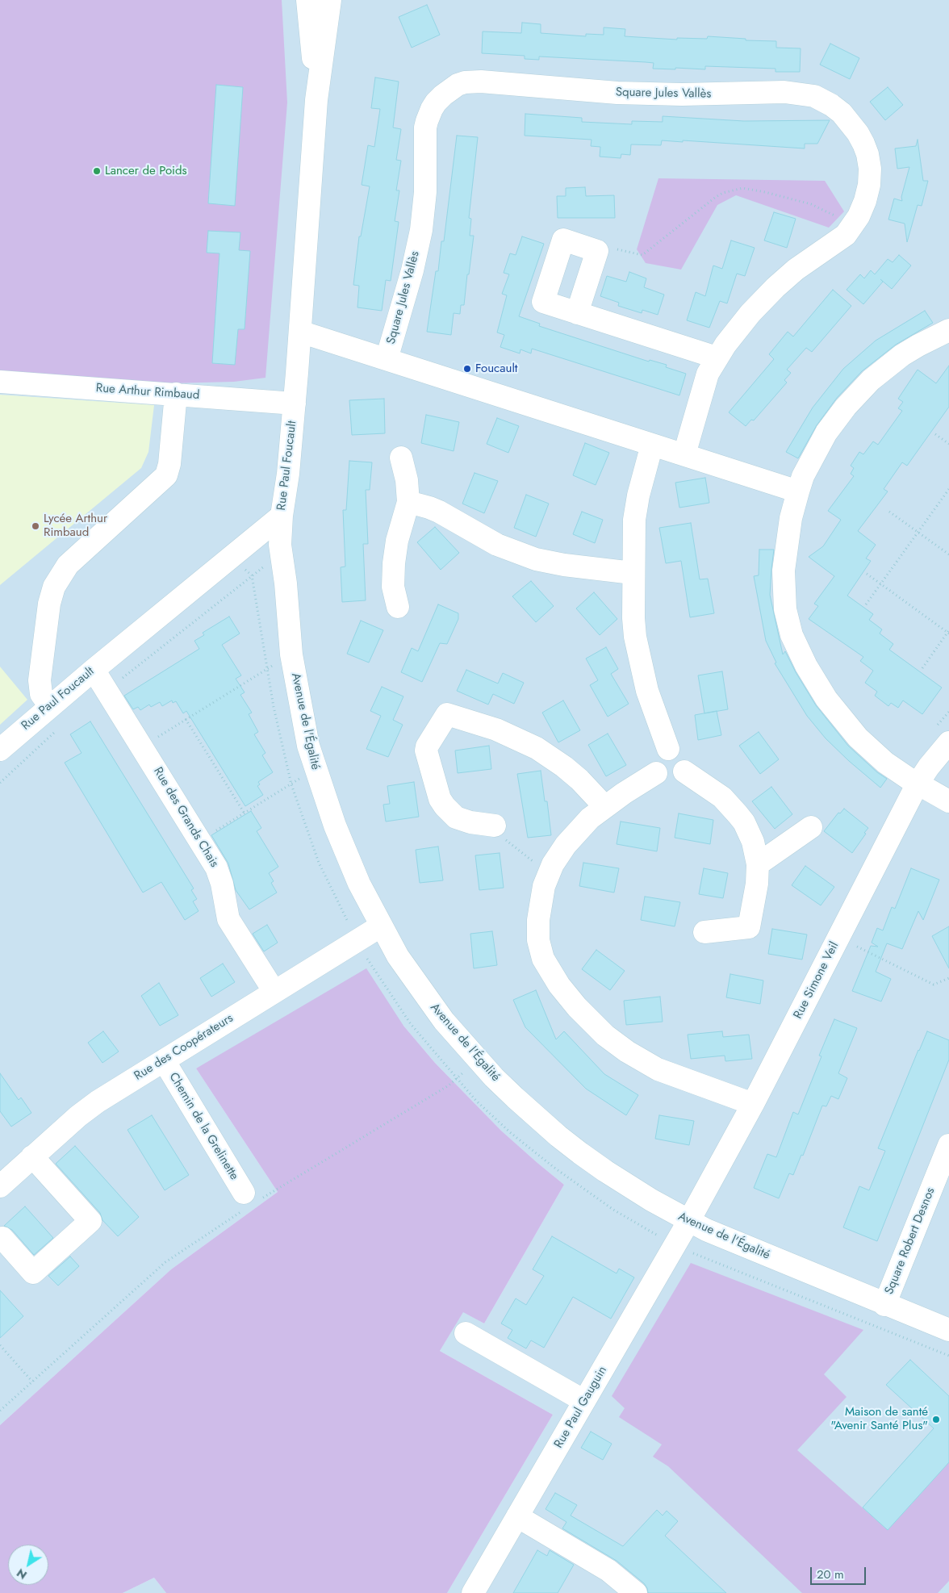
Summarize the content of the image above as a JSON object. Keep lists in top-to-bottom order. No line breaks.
{"streets":{"street":["Square Jules Vallès","Rue Arthur Rimbaud","Rue Paul Foucault","Avenue de l'Égalité","Rue des Grands Chais","Rue Simone Veil","Rue des Coopérateurs","Chemin de la Grelinette","Square Robert Desnos","Rue Paul Gauguin"]},"crossings":[["Rue Arthur Rimbaud","Rue Paul Foucault"],["Rue Paul Foucault","Avenue de l'Égalité"],["Rue Paul Foucault","Rue des Grands Chais"],["Avenue de l'Égalité","Rue Simone Veil"],["Avenue de l'Égalité","Rue des Coopérateurs"],["Avenue de l'Égalité","Square Robert Desnos"],["Avenue de l'Égalité","Rue Paul Gauguin"],["Rue des Grands Chais","Rue des Coopérateurs"],["Rue Simone Veil","Rue Paul Gauguin"],["Rue des Coopérateurs","Chemin de la Grelinette"]],"places":["Lancer de Poids","Foucault","Lycée Arthur Rimbaud","Maison de santé \"Avenir Santé Plus\""],"scale_bar":"20 m","north":"bottom left"}
